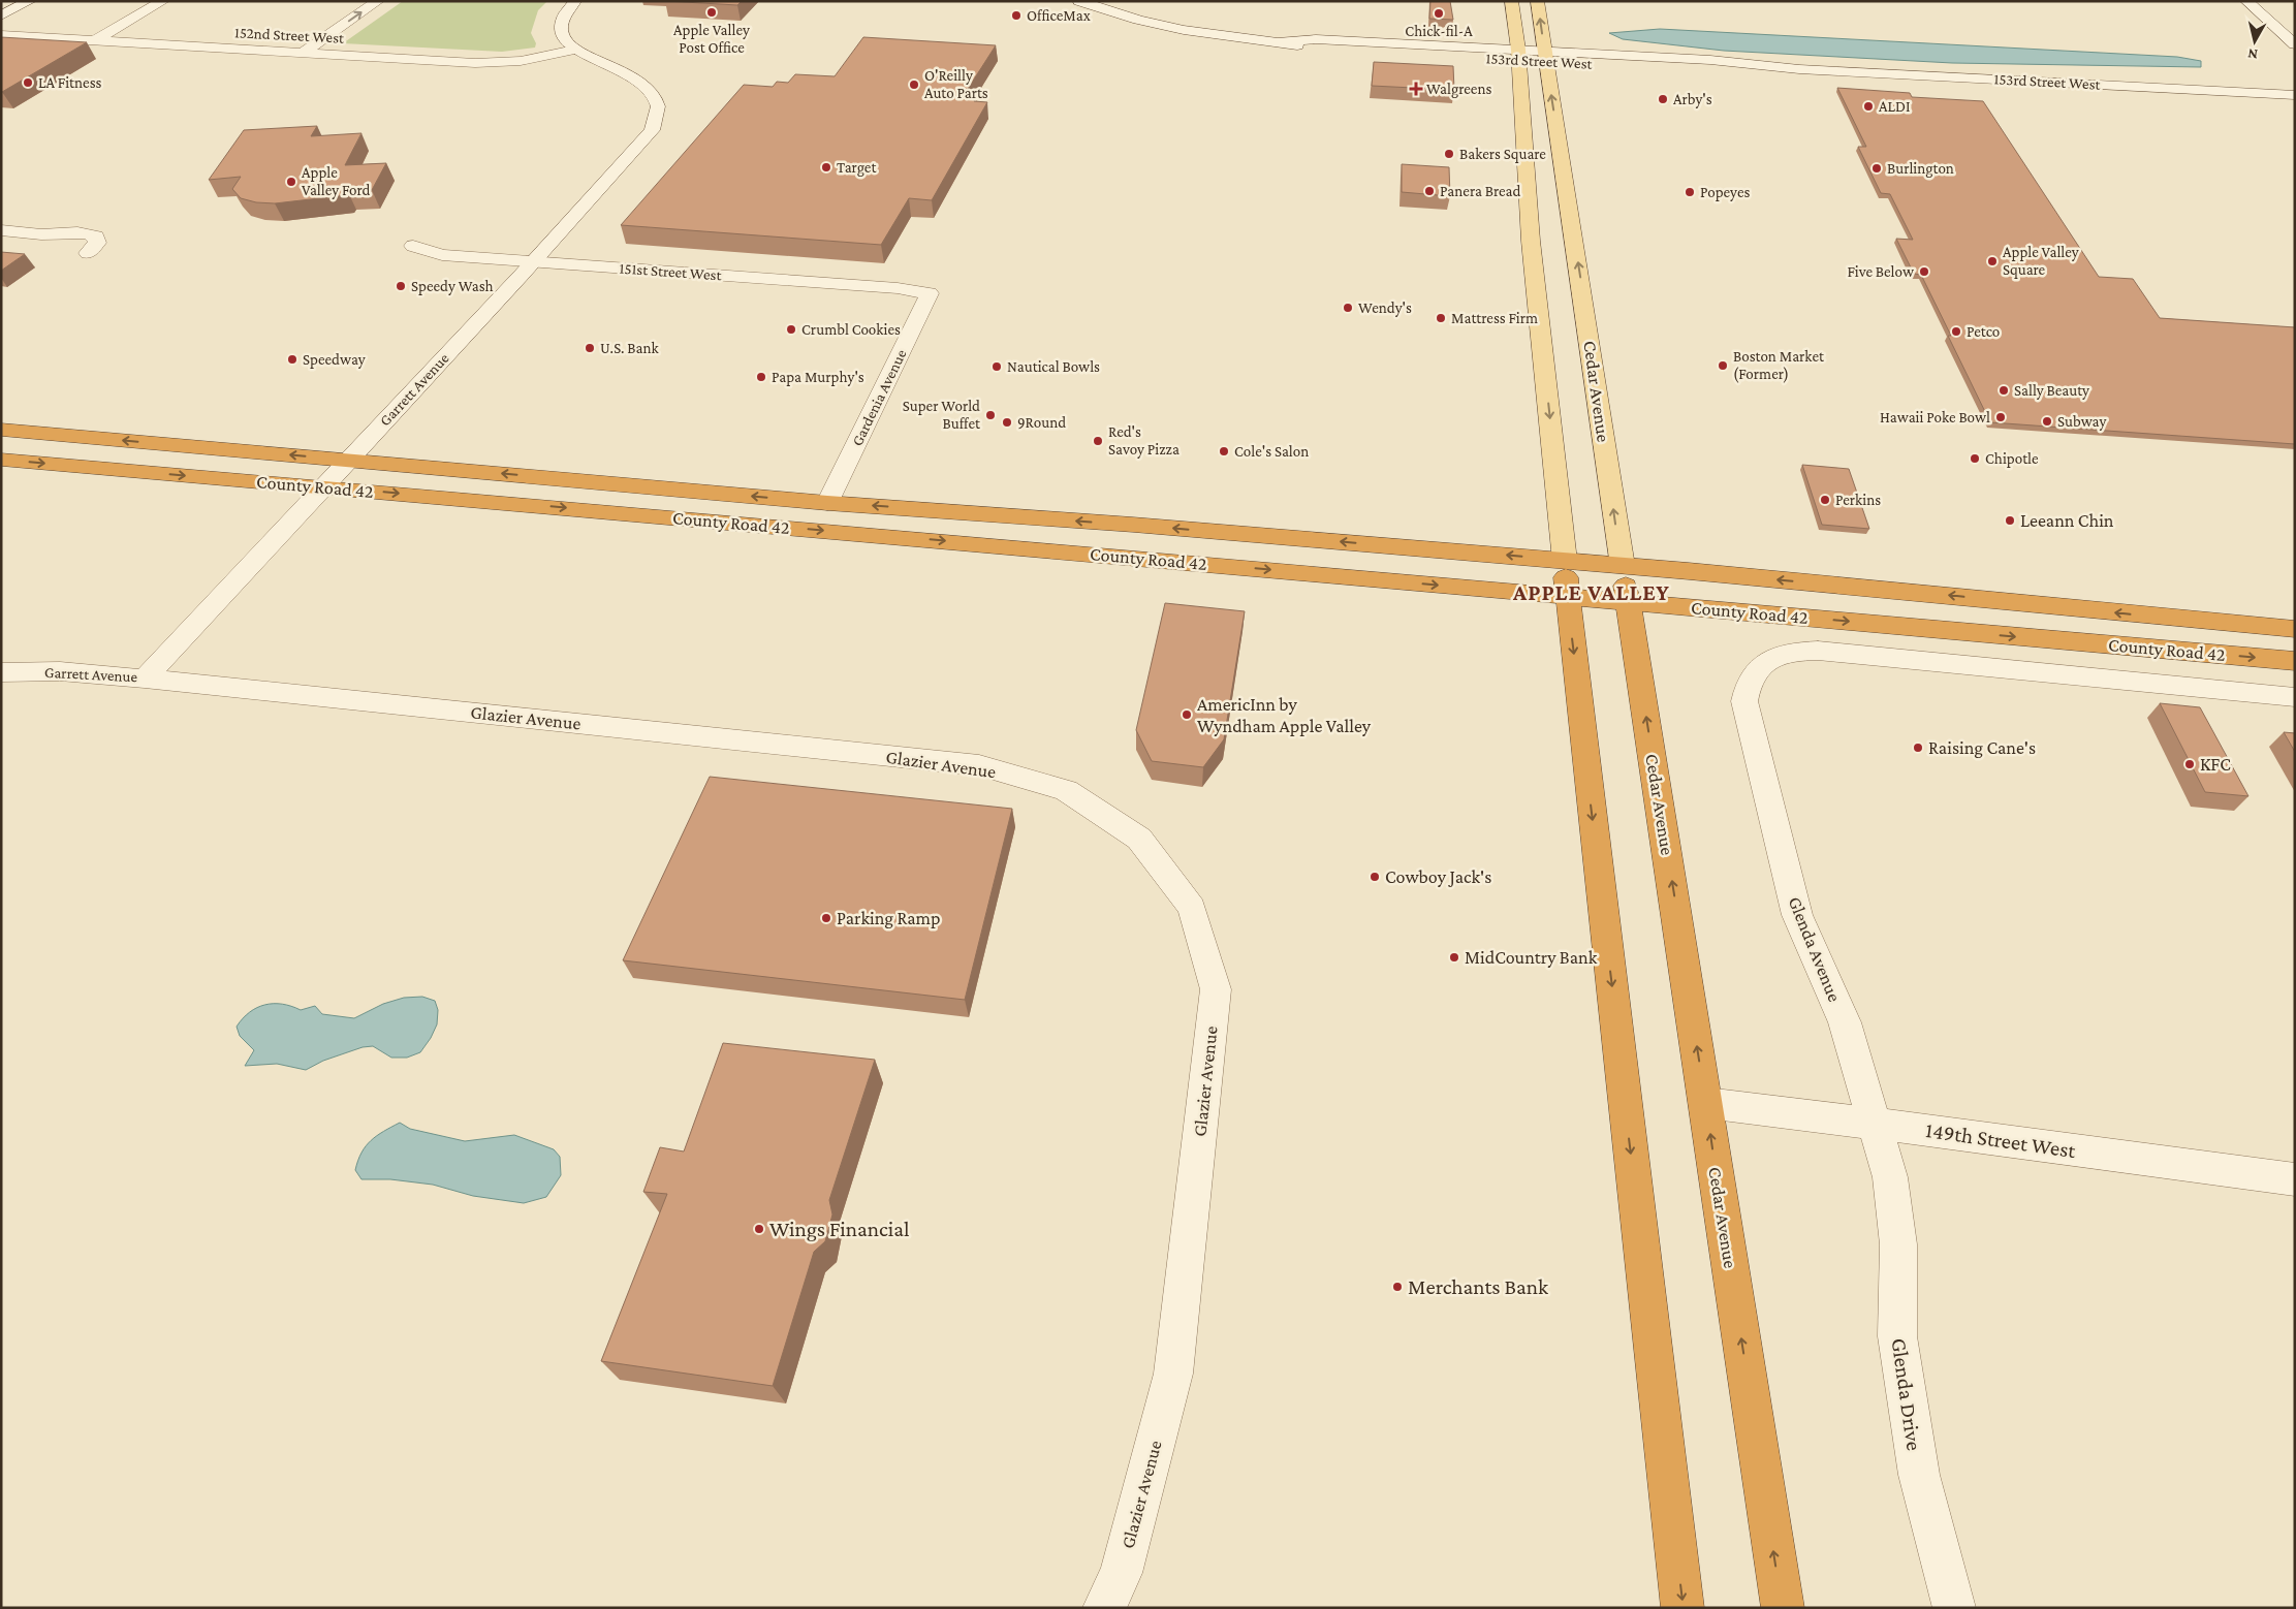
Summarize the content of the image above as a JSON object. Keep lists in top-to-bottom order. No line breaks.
{"streets":{"highway":["Cedar Avenue","County Road 42"],"street":["152nd Street West","153rd Street West","151st Street West","Garrett Avenue","Gardenia Avenue","Glazier Avenue","Glenda Avenue","149th Street West","Glenda Drive"]},"crossings":[["152nd Street West","Garrett Avenue"],["153rd Street West","Cedar Avenue"],["151st Street West","Garrett Avenue"],["151st Street West","Gardenia Avenue"],["Garrett Avenue","County Road 42"],["Garrett Avenue","Glazier Avenue"],["Cedar Avenue","County Road 42"],["Cedar Avenue","149th Street West"],["Gardenia Avenue","County Road 42"],["Glenda Avenue","149th Street West"],["Glenda Avenue","Glenda Drive"]],"districts":["APPLE VALLEY"],"places":{"other":["Apple Valley Post Office","Chick-fil-A","OfficeMax","LA Fitness","O'Reilly Auto Parts","Arby's","ALDI","Bakers Square","Target","Burlington","Apple Valley Ford","Panera Bread","Popeyes","Apple Valley Square","Five Below","Speedy Wash","Wendy's","Mattress Firm","Crumbl Cookies","Petco","U.S. Bank","Speedway","Boston Market (Former)","Nautical Bowls","Papa Murphy's","Sally Beauty","Super World Buffet","Hawaii Poke Bowl","Subway","9Round","Red's Savoy Pizza","Cole's Salon","Chipotle","Perkins","Leeann Chin","AmericInn by Wyndham Apple Valley","Raising Cane's","KFC","Cowboy Jack's","Parking Ramp","MidCountry Bank","Wings Financial","Merchants Bank"],"health":["Walgreens"]},"north":"bottom"}
